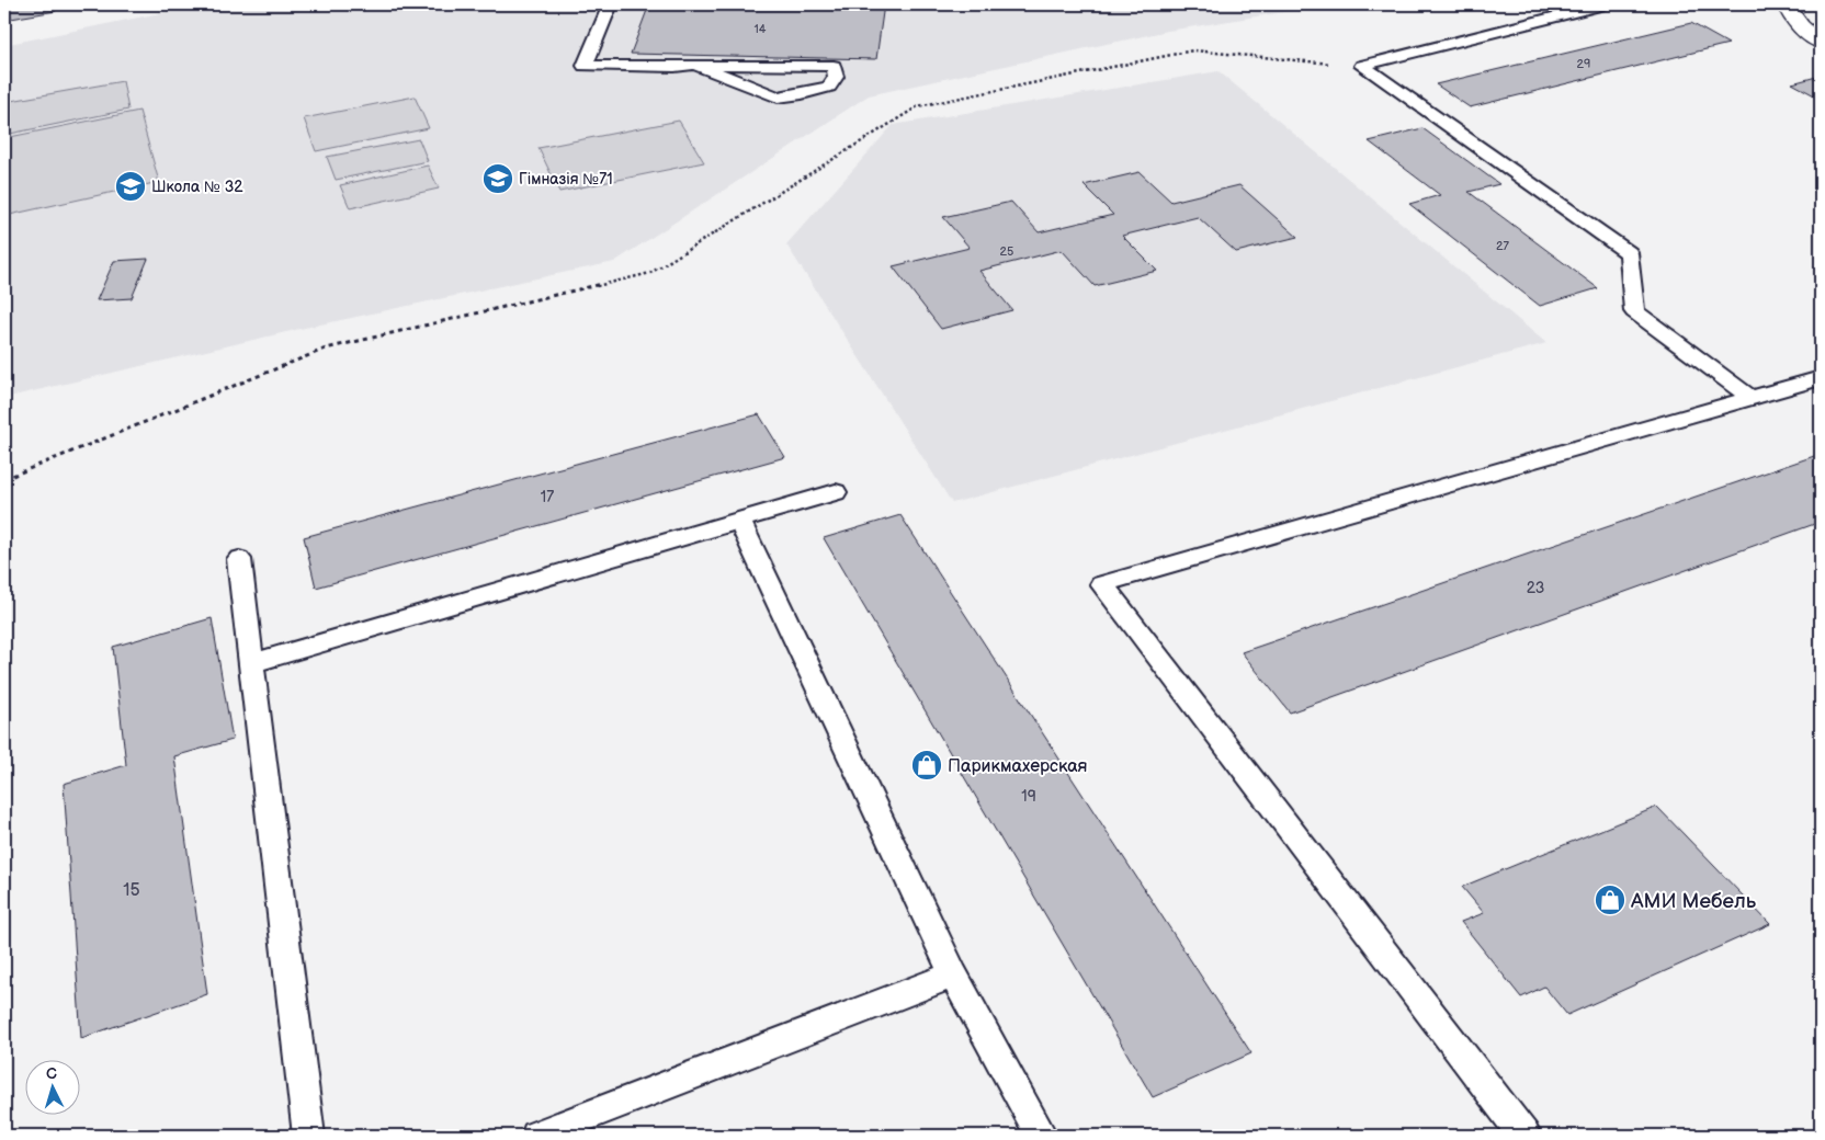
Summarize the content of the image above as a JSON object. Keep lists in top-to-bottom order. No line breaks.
{"places":{"school or university":["Гімназія №71","Школа № 32"],"shop":["Парикмахерская","АМИ Мебель"]},"house_numbers":["14","29","27","25","17","23","19","15"],"north":"top"}
